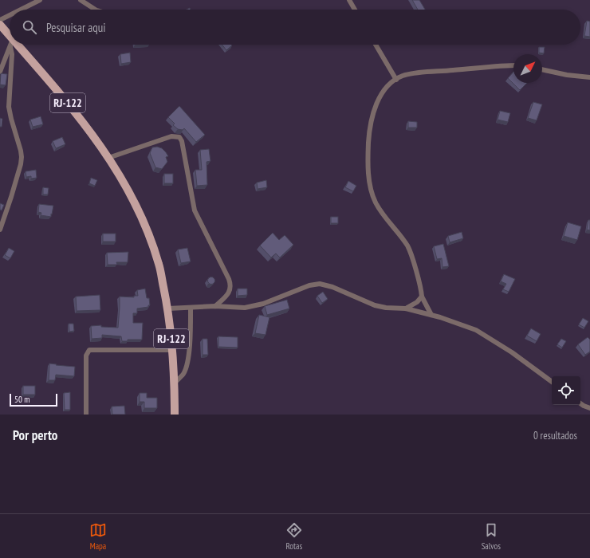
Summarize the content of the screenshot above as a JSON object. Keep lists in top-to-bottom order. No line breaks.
{"streets":{"main road":["RJ-122"]},"scale_bar":"50 m","north":"top right","page":{"search":"Pesquisar aqui","scale":"50 m","heading":["Por perto","0 resultados"],"nav":["Mapa","Rotas","Salvos"]}}
